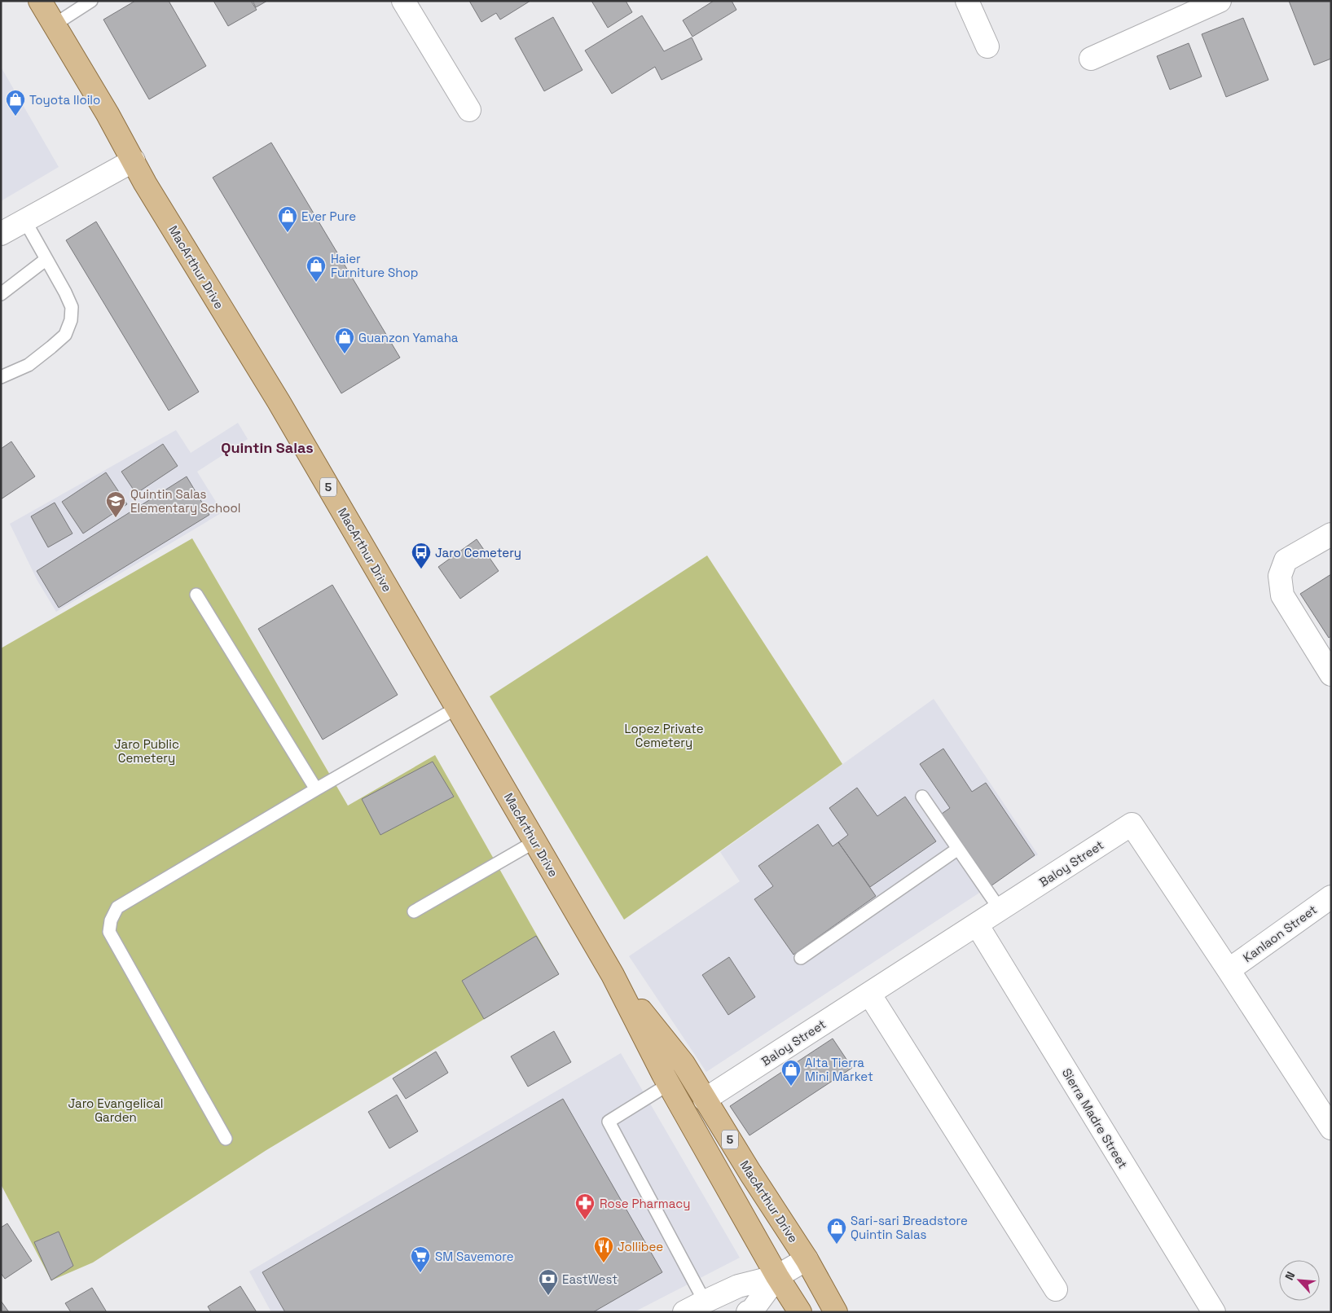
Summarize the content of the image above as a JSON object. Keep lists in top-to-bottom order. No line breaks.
{"streets":{"main road":["MacArthur Drive","5"],"street":["Baloy Street","Kanlaon Street","Sierra Madre Street"]},"crossings":[["MacArthur Drive","Baloy Street"],["Baloy Street","Kanlaon Street"],["Baloy Street","Sierra Madre Street"]],"districts":["Quintin Salas"],"parks":["Lopez Private Cemetery","Jaro Public Cemetery","Jaro Evangelical Garden"],"places":{"shop":["Toyota Iloilo","Ever Pure","Haier Furniture Shop","Guanzon Yamaha","Alta Tierra Mini Market","Sari-sari Breadstore Quintin Salas"],"school or university":["Quintin Salas Elementary School"],"bus stop":["Jaro Cemetery"],"pharmacy":["Rose Pharmacy"],"restaurant":["Jollibee"],"supermarket":["SM Savemore"],"bank":["EastWest"]},"north":"top left"}
